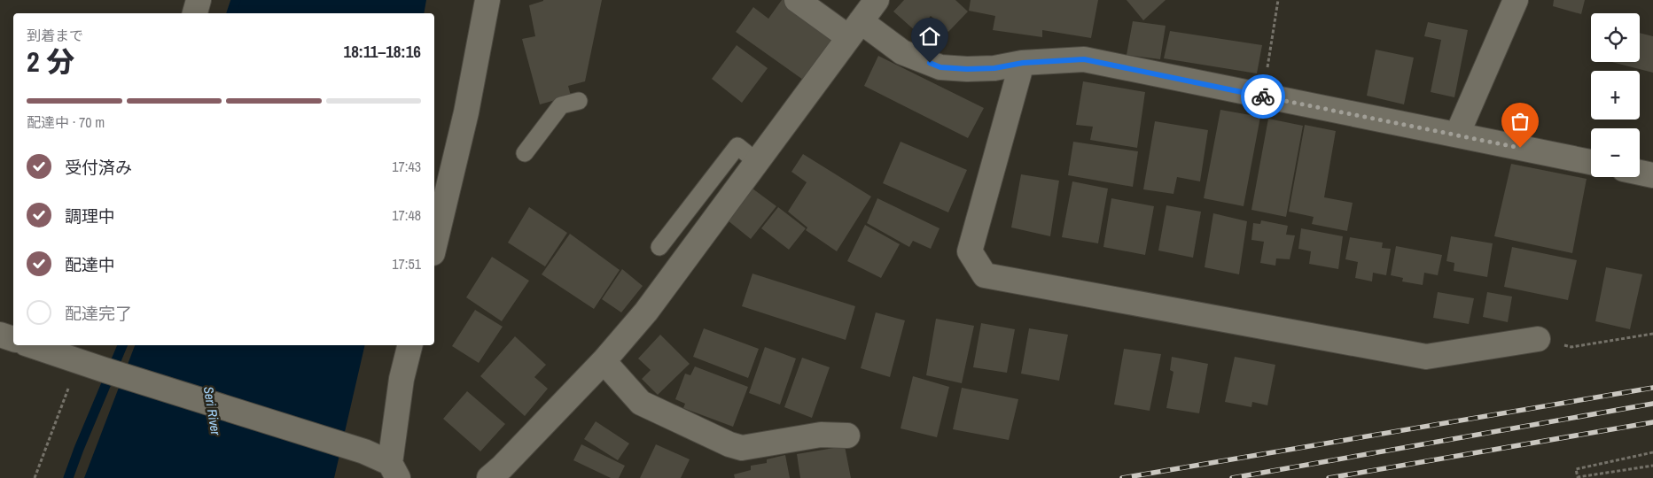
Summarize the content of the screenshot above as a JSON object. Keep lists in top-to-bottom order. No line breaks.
{"water":["Seri River"],"page":{"map_buttons":["+","−"],"heading":["2 分","到着まで","18:11–18:16"],"bar":"配達中 · 70 m","list":[["受付済み","17:43"],["調理中","17:48"],["配達中","17:51"],"配達完了"]}}
